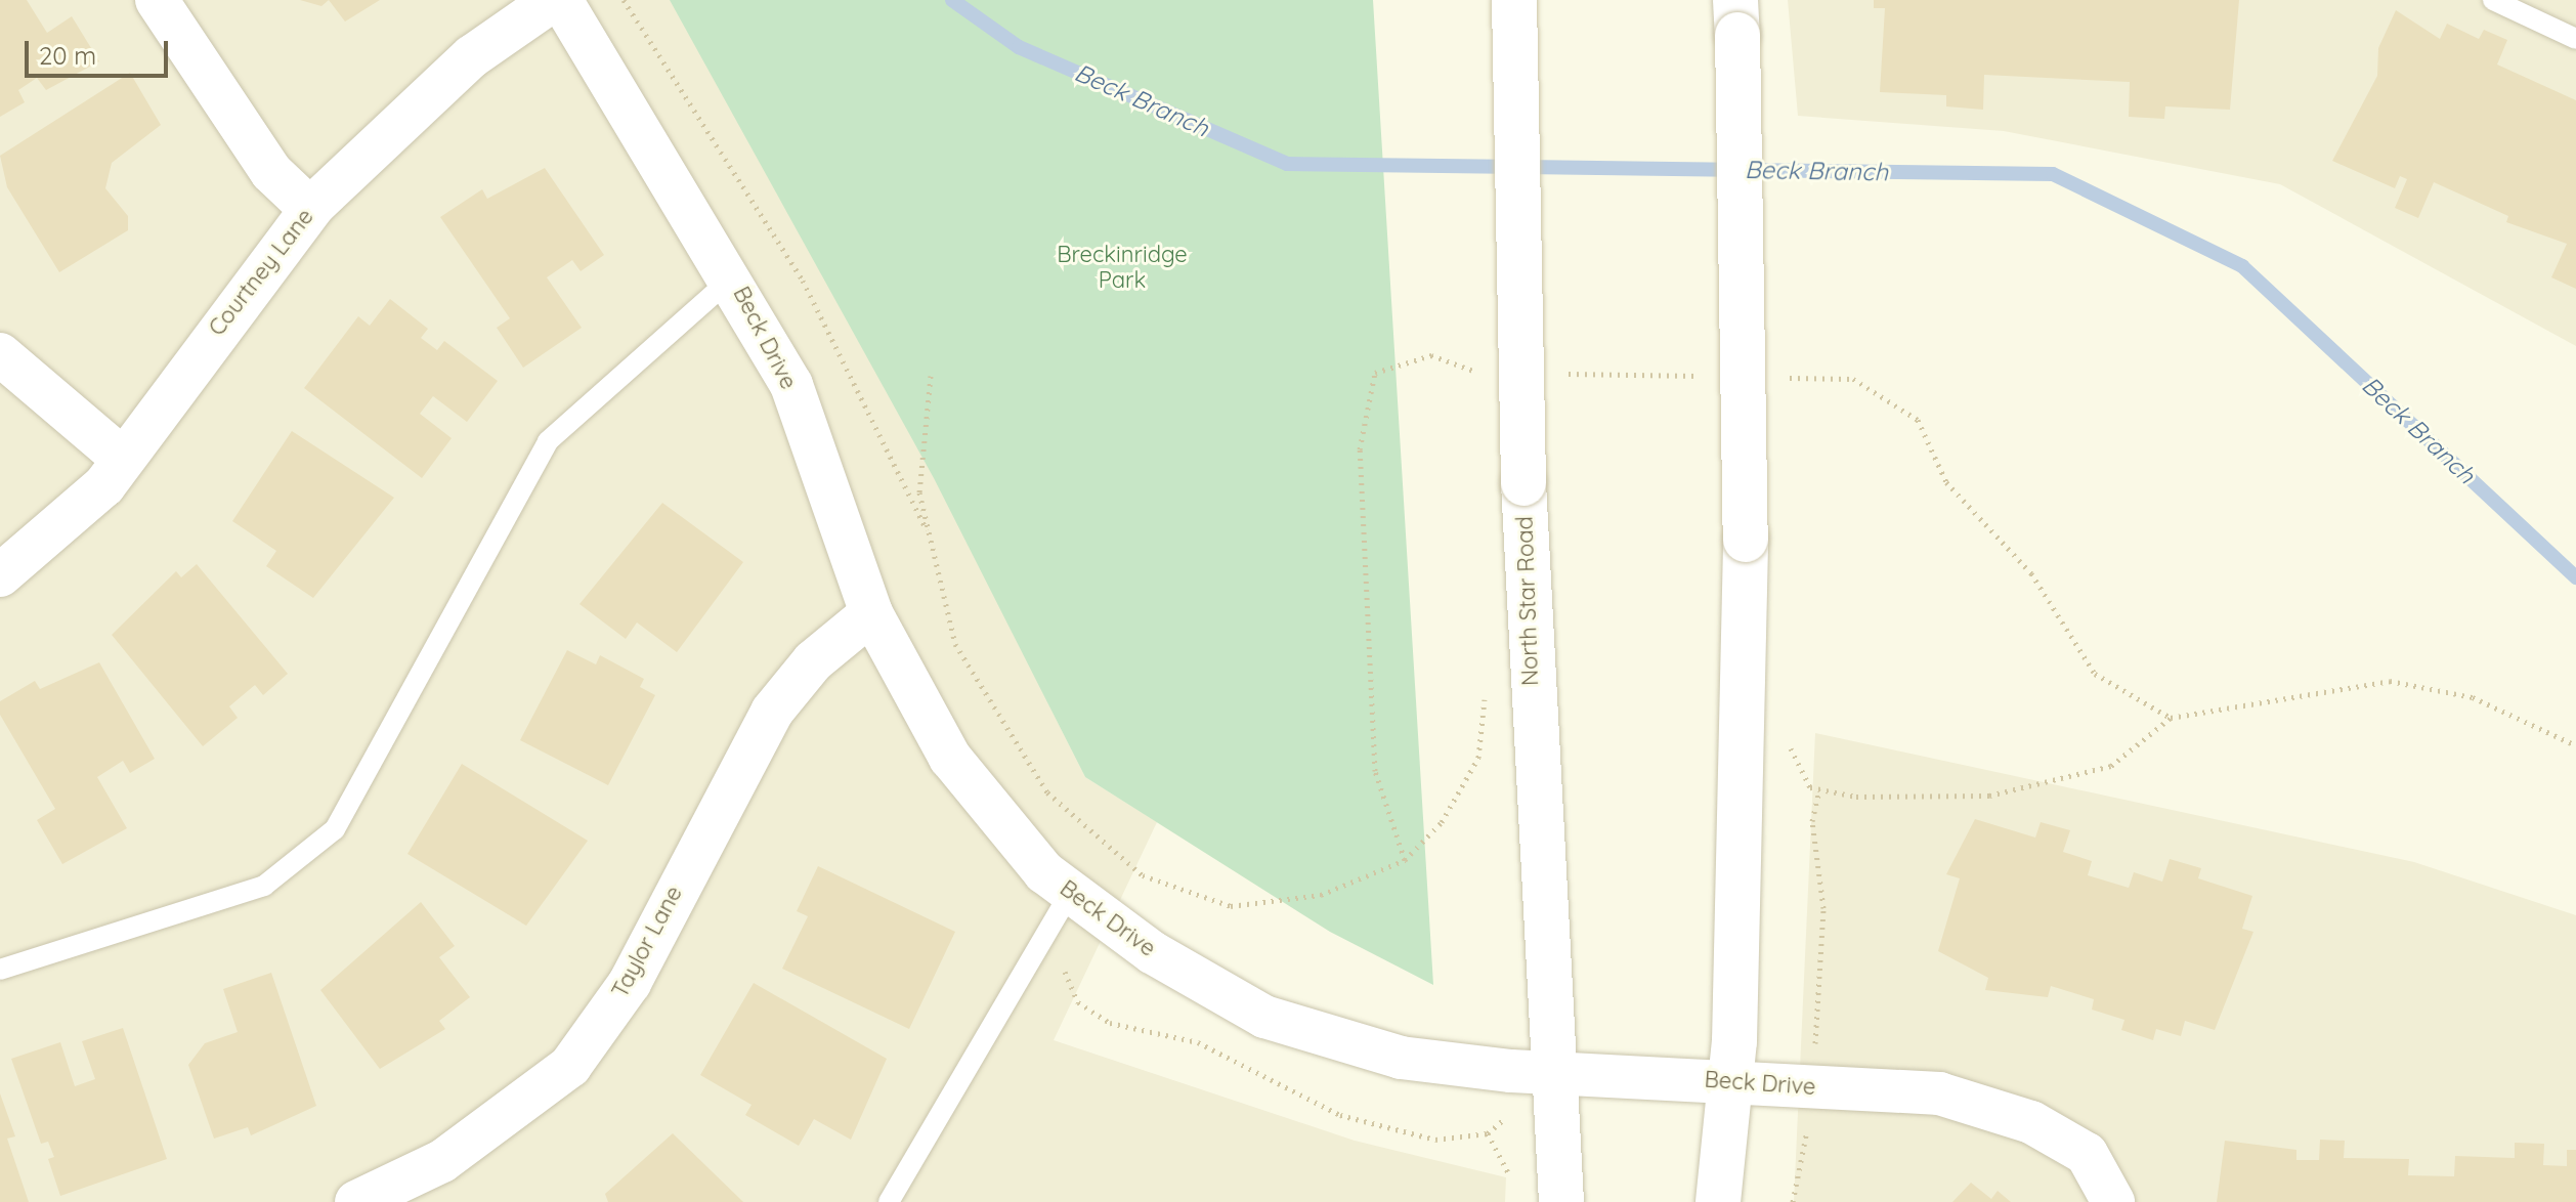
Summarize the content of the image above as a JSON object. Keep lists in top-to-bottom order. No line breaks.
{"streets":{"main road":["North Star Road"],"street":["Courtney Lane","Beck Drive","Taylor Lane"]},"crossings":[["Beck Drive","North Star Road"],["Beck Drive","Taylor Lane"]],"water":["Beck Branch"],"parks":["Breckinridge Park"],"scale_bar":"20 m"}
